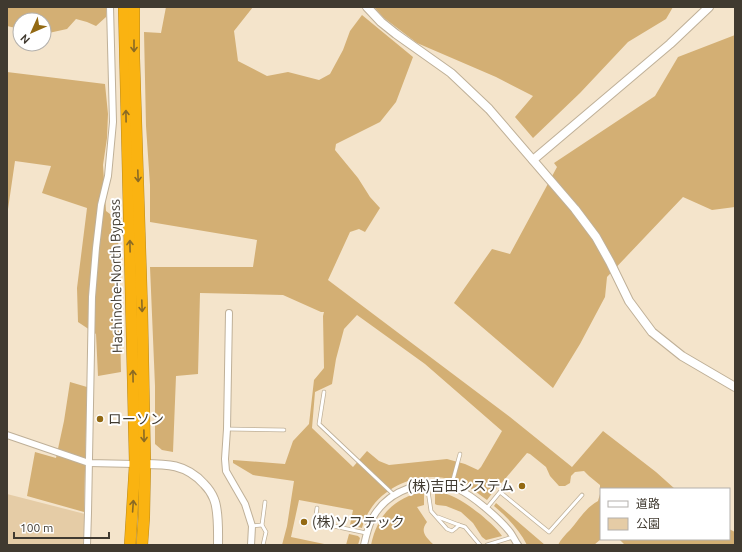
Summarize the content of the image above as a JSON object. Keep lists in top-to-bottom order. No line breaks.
{"streets":{"highway":["Hachinohe-North Bypass"]},"places":["ローソン","(株)吉田システム","(株)ソフテック"],"legend":["道路","公園"],"scale_bar":"100 m","north":"bottom left"}
